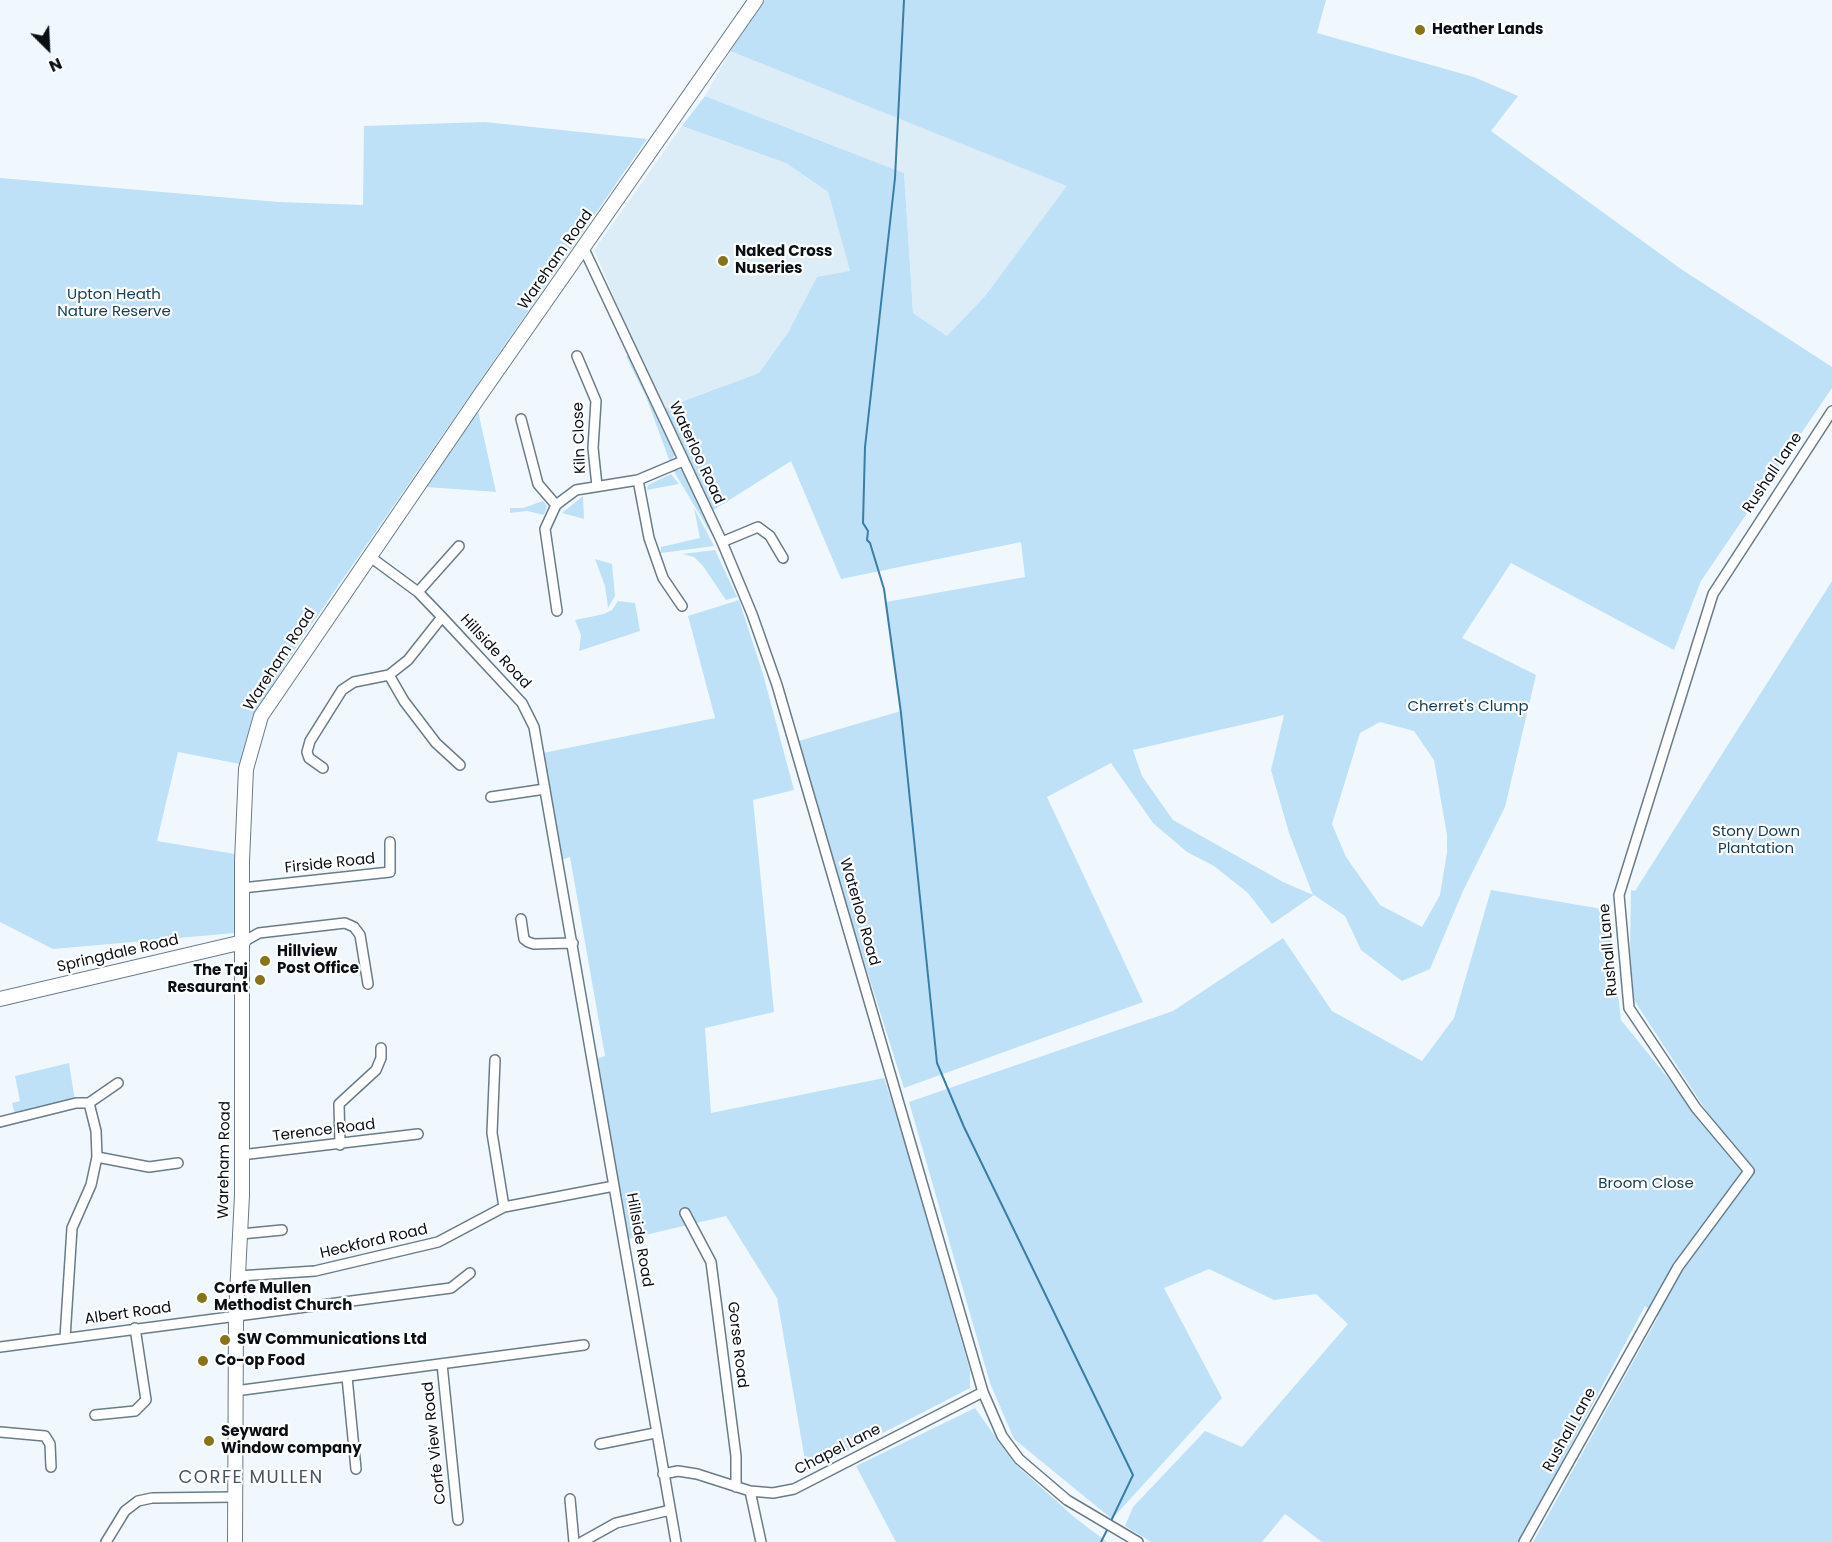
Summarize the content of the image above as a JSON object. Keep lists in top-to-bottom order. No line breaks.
{"streets":{"street":["Wareham Road","Kiln Close","Waterloo Road","Rushall Lane","Hillside Road","Firside Road","Springdale Road","Terence Road","Heckford Road","Albert Road","Gorse Road","Corfe View Road","Chapel Lane"]},"crossings":[["Wareham Road","Waterloo Road"],["Wareham Road","Hillside Road"],["Wareham Road","Firside Road"],["Wareham Road","Springdale Road"],["Wareham Road","Terence Road"],["Wareham Road","Heckford Road"],["Wareham Road","Albert Road"],["Wareham Road","Corfe View Road"],["Waterloo Road","Chapel Lane"],["Hillside Road","Heckford Road"],["Hillside Road","Chapel Lane"],["Gorse Road","Chapel Lane"]],"districts":["CORFE MULLEN"],"parks":["Upton Heath Nature Reserve","Cherret's Clump","Stony Down Plantation","Broom Close"],"places":["Heather Lands","Naked Cross Nuseries","Hillview Post Office","The Taj Resaurant","Corfe Mullen Methodist Church","SW Communications Ltd","Co-op Food","Seyward Window company"],"north":"bottom right"}
